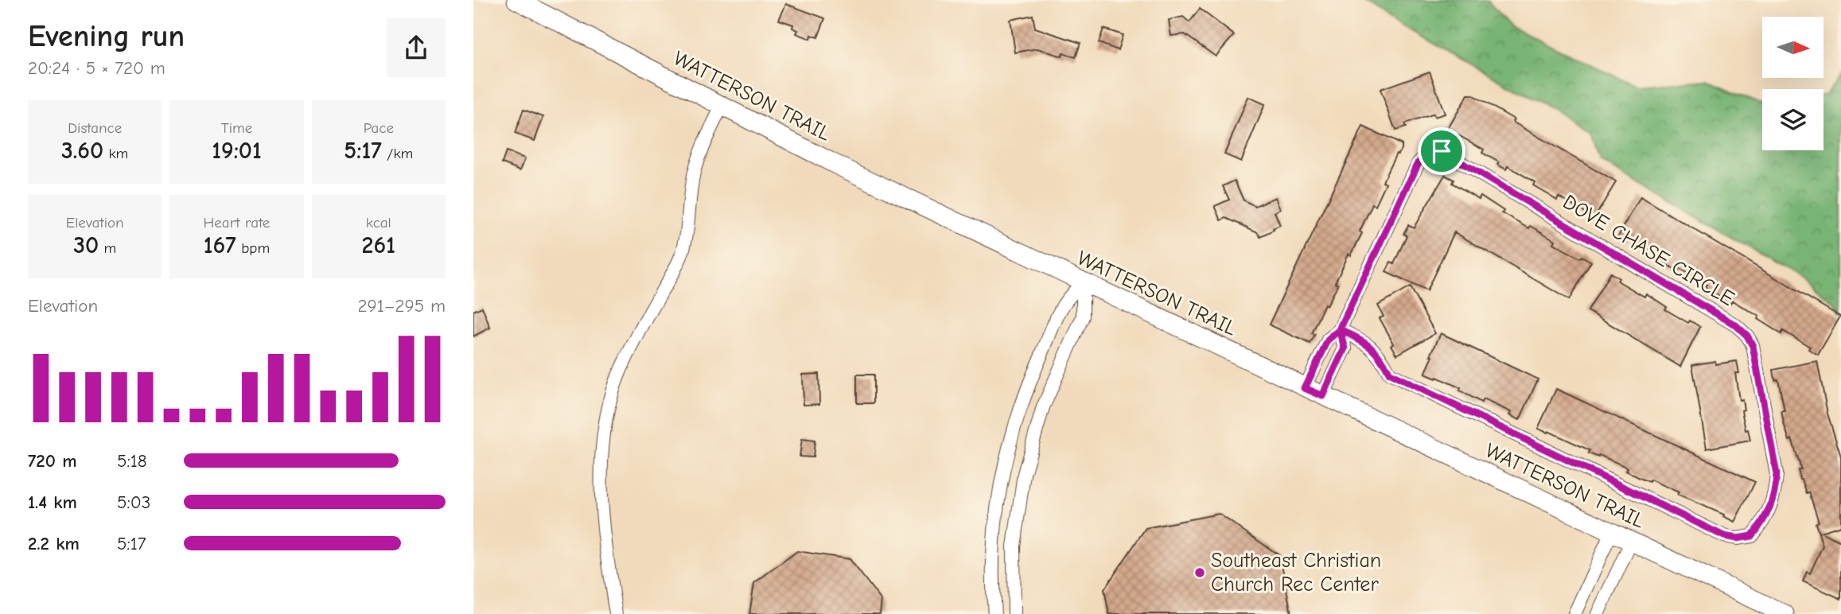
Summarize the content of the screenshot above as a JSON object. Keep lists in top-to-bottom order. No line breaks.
{"streets":{"main road":["WATTERSON TRAIL"],"street":["DOVE CHASE CIRCLE"]},"crossings":[["WATTERSON TRAIL","DOVE CHASE CIRCLE"]],"places":["Southeast Christian Church Rec Center"],"north":"right","page":{"heading":["Evening run","20:24 · 5 × 720 m"],"stats":[["Distance","3.60 km"],["Time","19:01"],["Pace","5:17 /km"],["Elevation","30 m"],["Heart rate","167 bpm"],["kcal","261"]],"chart":["Elevation","291–295 m"],"list":[{"name":"720 m","note":"5:18"},{"name":"1.4 km","note":"5:03"},{"name":"2.2 km","note":"5:17"}]}}
